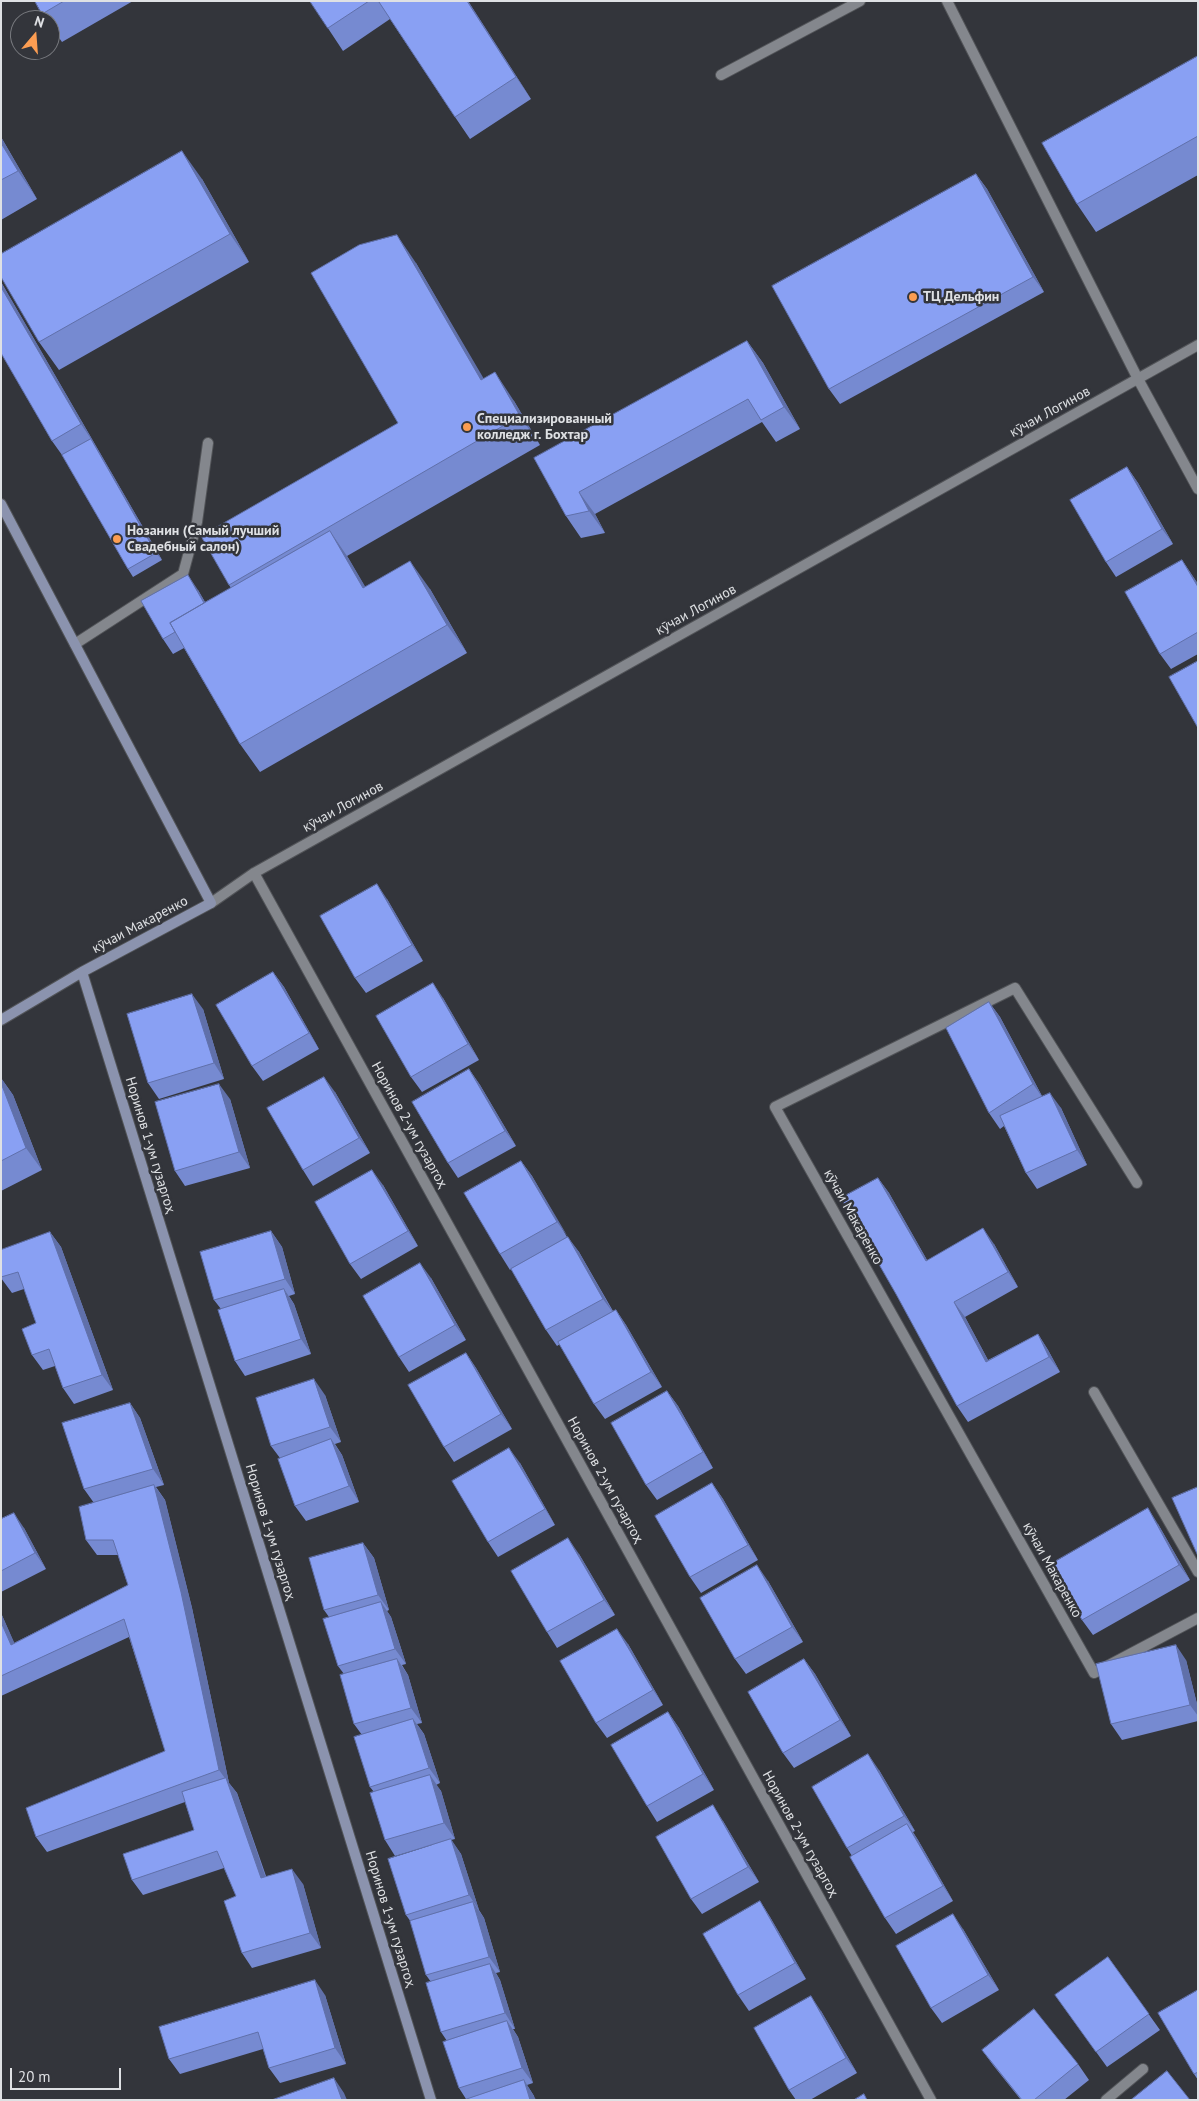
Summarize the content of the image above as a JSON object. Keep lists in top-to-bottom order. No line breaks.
{"streets":{"street":["кӯчаи Логинов","кӯчаи Макаренко","Норинов 2-ум гузаргоҳ","Норинов 1-ум гузаргоҳ"]},"crossings":[["кӯчаи Логинов","кӯчаи Макаренко"],["кӯчаи Логинов","Норинов 2-ум гузаргоҳ"],["кӯчаи Макаренко","Норинов 1-ум гузаргоҳ"]],"places":["ТЦ Дельфин","Специализированный колледж г. Бохтар","Нозанин (Самый лучший Свадебный салон)"],"scale_bar":"20 m","north":"top"}
